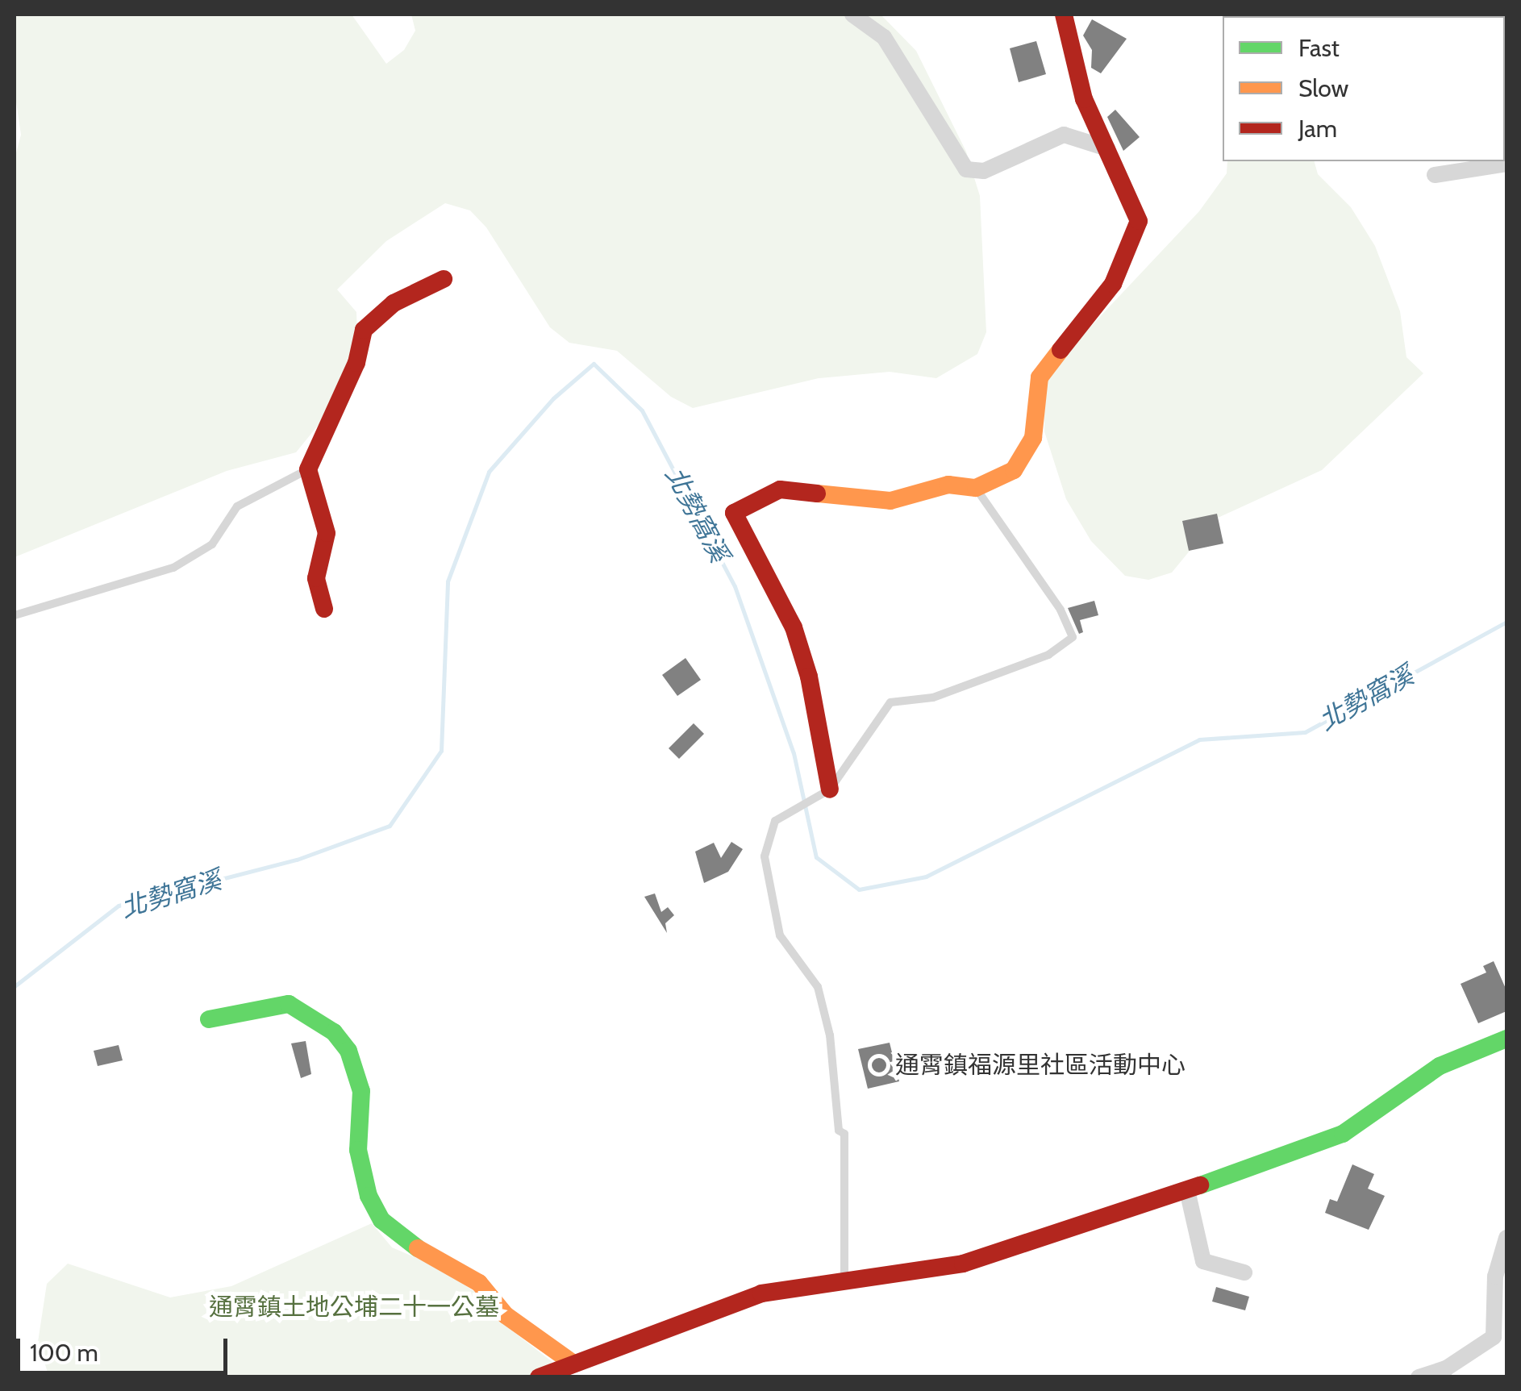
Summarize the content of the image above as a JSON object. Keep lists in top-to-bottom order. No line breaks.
{"water":["北勢窩溪"],"parks":["通霄鎮土地公埔二十一公墓"],"places":["通霄鎮福源里社區活動中心"],"legend":["Fast","Slow","Jam"],"scale_bar":"100 m"}
